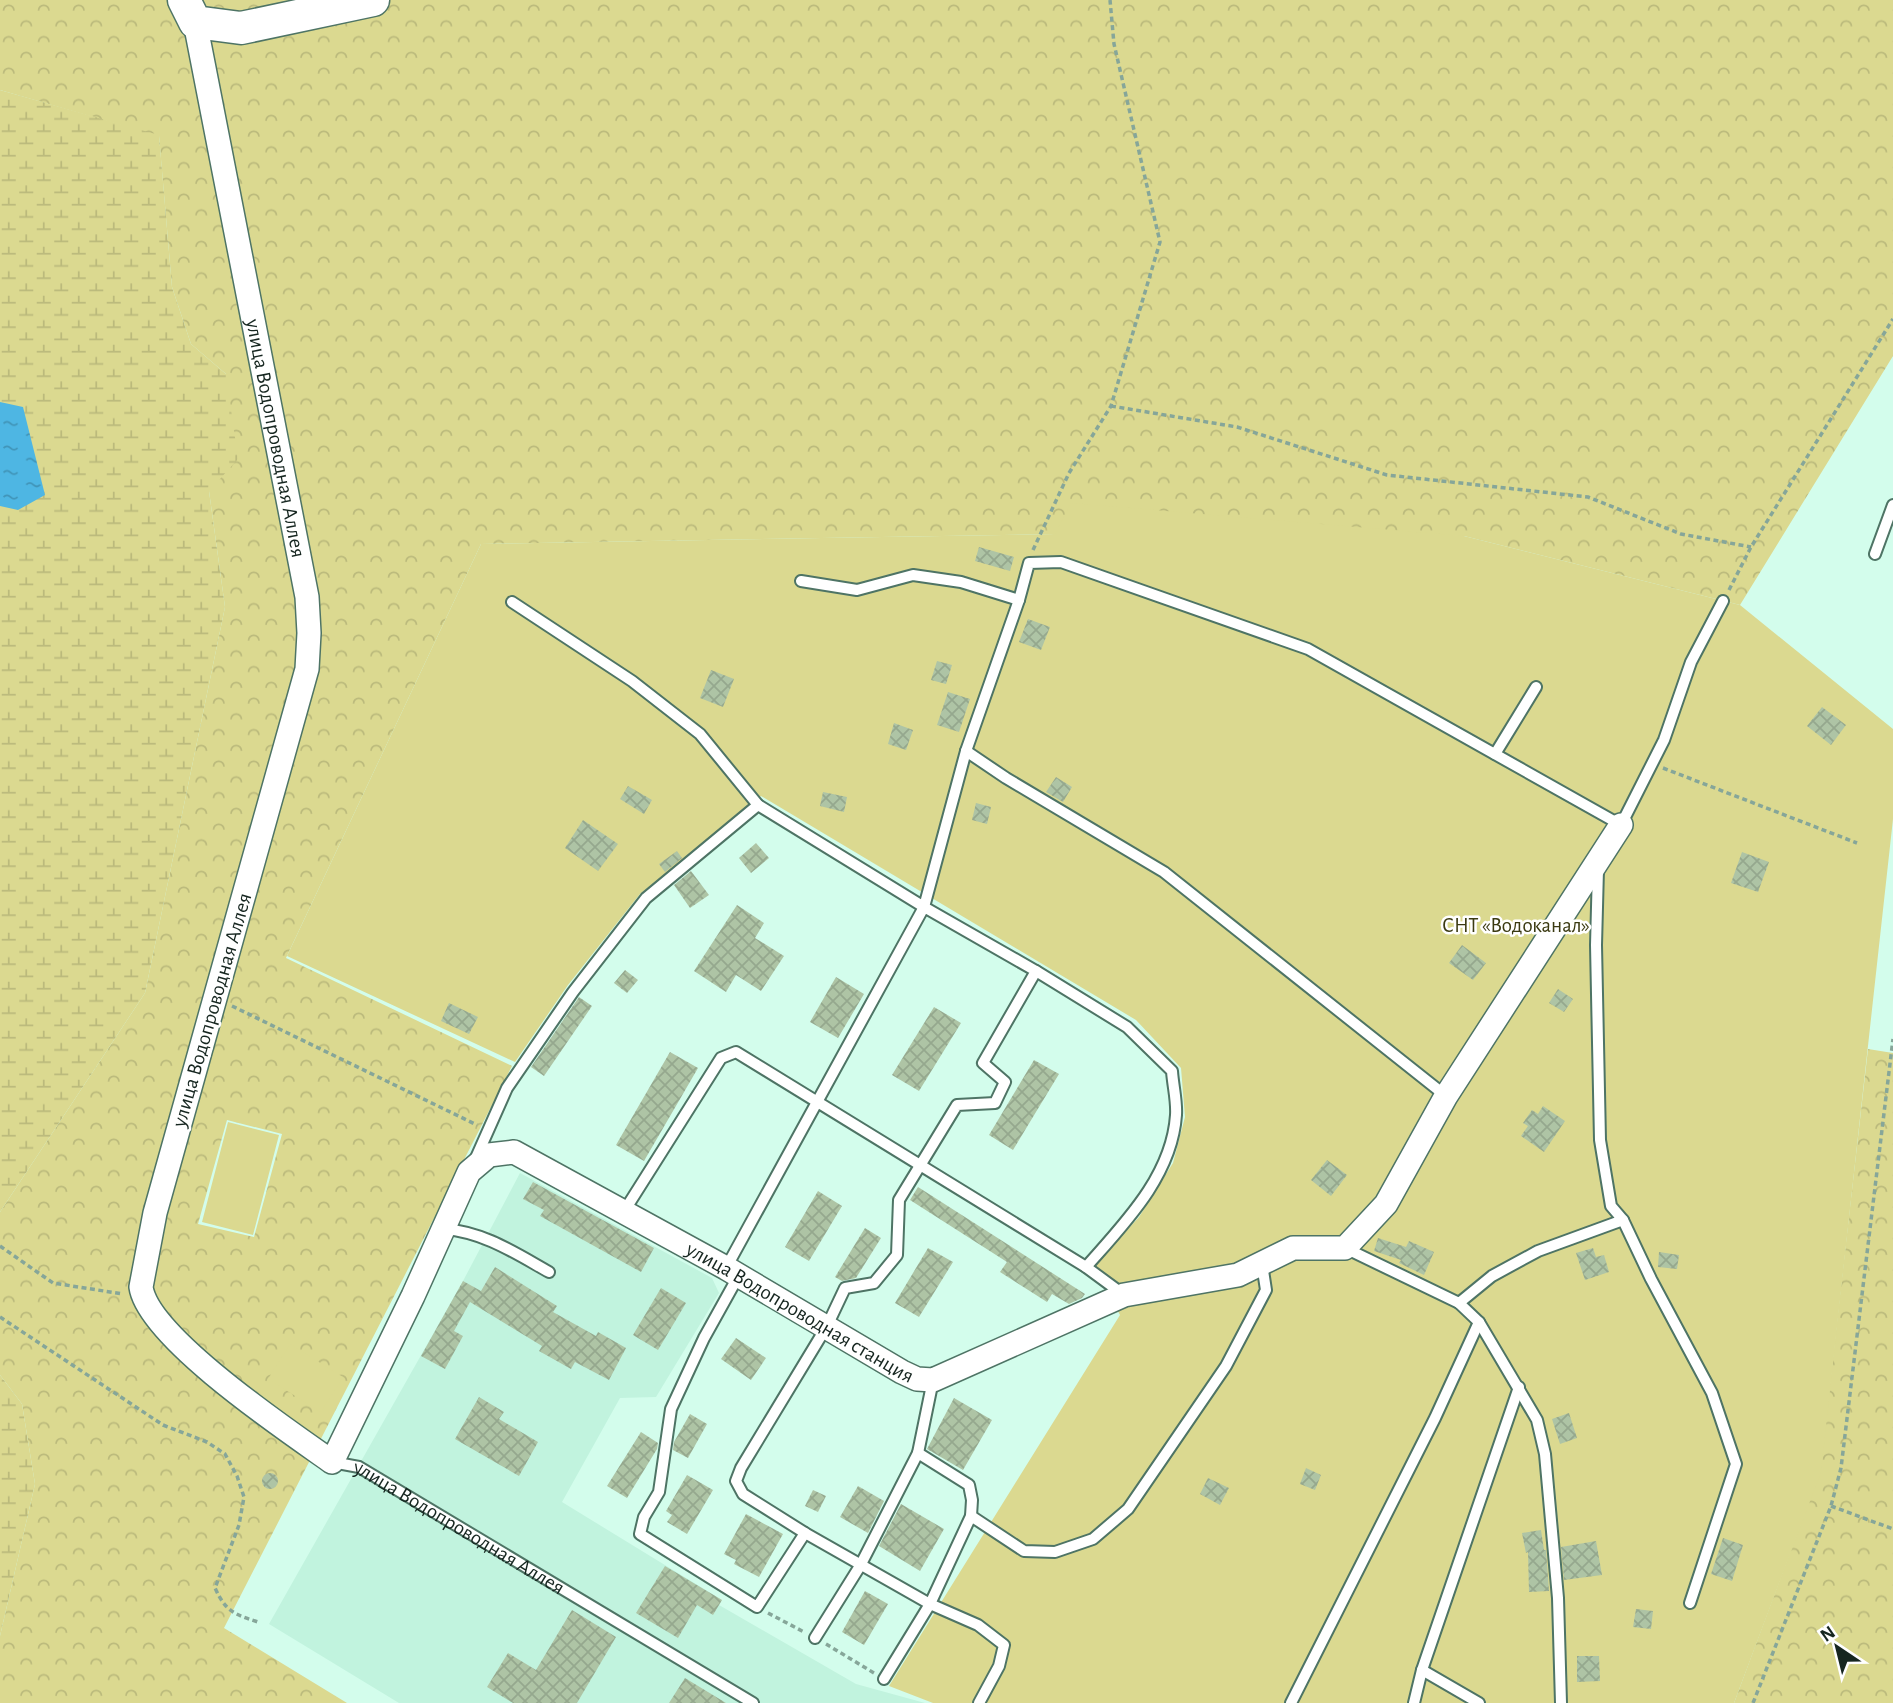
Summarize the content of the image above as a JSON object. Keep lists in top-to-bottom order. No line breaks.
{"streets":{"street":["улица Водопроводная Аллея","улица Водопроводная станция"]},"parks":["СНТ «Водоканал»"],"north":"top left"}
